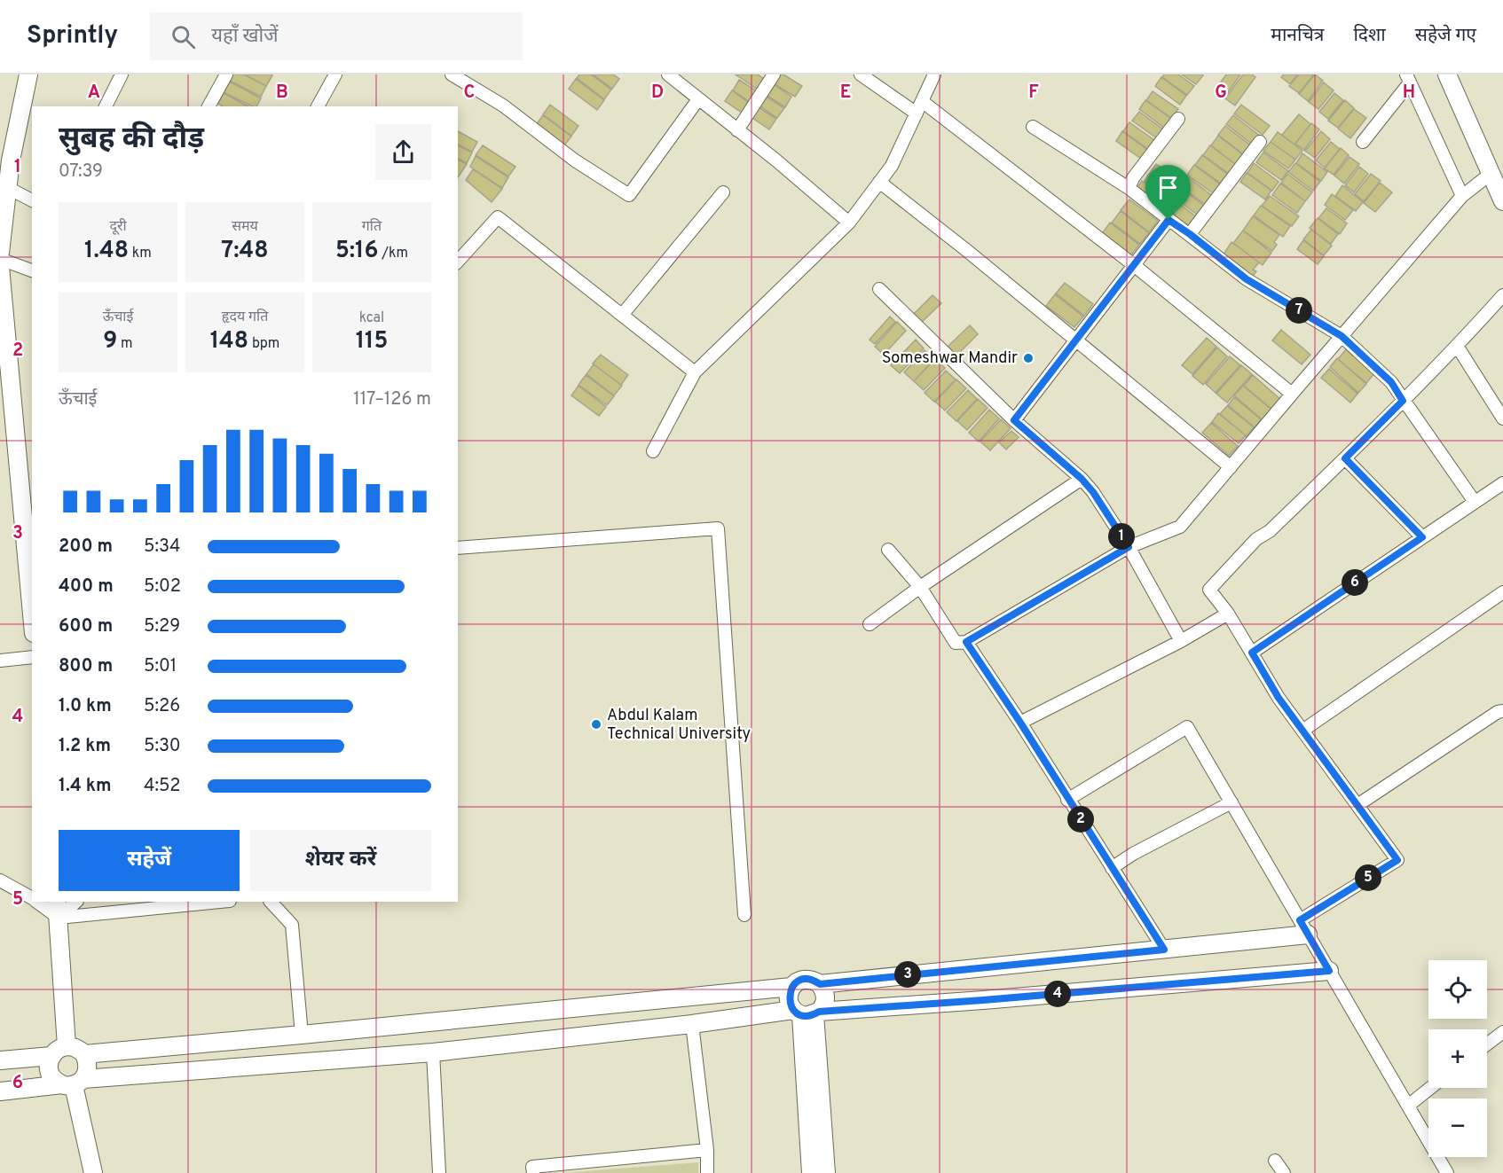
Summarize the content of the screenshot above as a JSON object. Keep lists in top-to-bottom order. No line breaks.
{"places":["Someshwar Mandir","Abdul Kalam Technical University"],"page":{"header":"Sprintly","search":"यहाँ खोजें","nav":["मानचित्र","दिशा","सहेजे गए"],"heading":["सुबह की दौड़","07:39"],"stats":[["दूरी","1.48 km"],["समय","7:48"],["गति","5:16 /km"],["ऊँचाई","9 m"],["हृदय गति","148 bpm"],["kcal","115"]],"pins":["7","1","6","2","5","3","4"],"chart":["ऊँचाई","117–126 m"],"list":[{"name":"200 m","note":"5:34"},{"name":"400 m","note":"5:02"},{"name":"600 m","note":"5:29"},{"name":"800 m","note":"5:01"},{"name":"1.0 km","note":"5:26"},{"name":"1.2 km","note":"5:30"},{"name":"1.4 km","note":"4:52"}],"buttons":["सहेजें","शेयर करें"],"map_buttons":["+","−"]},"grid":{"columns":["A","B","C","D","E","F","G","H"],"rows":["1","2","3","4","5","6"]}}
